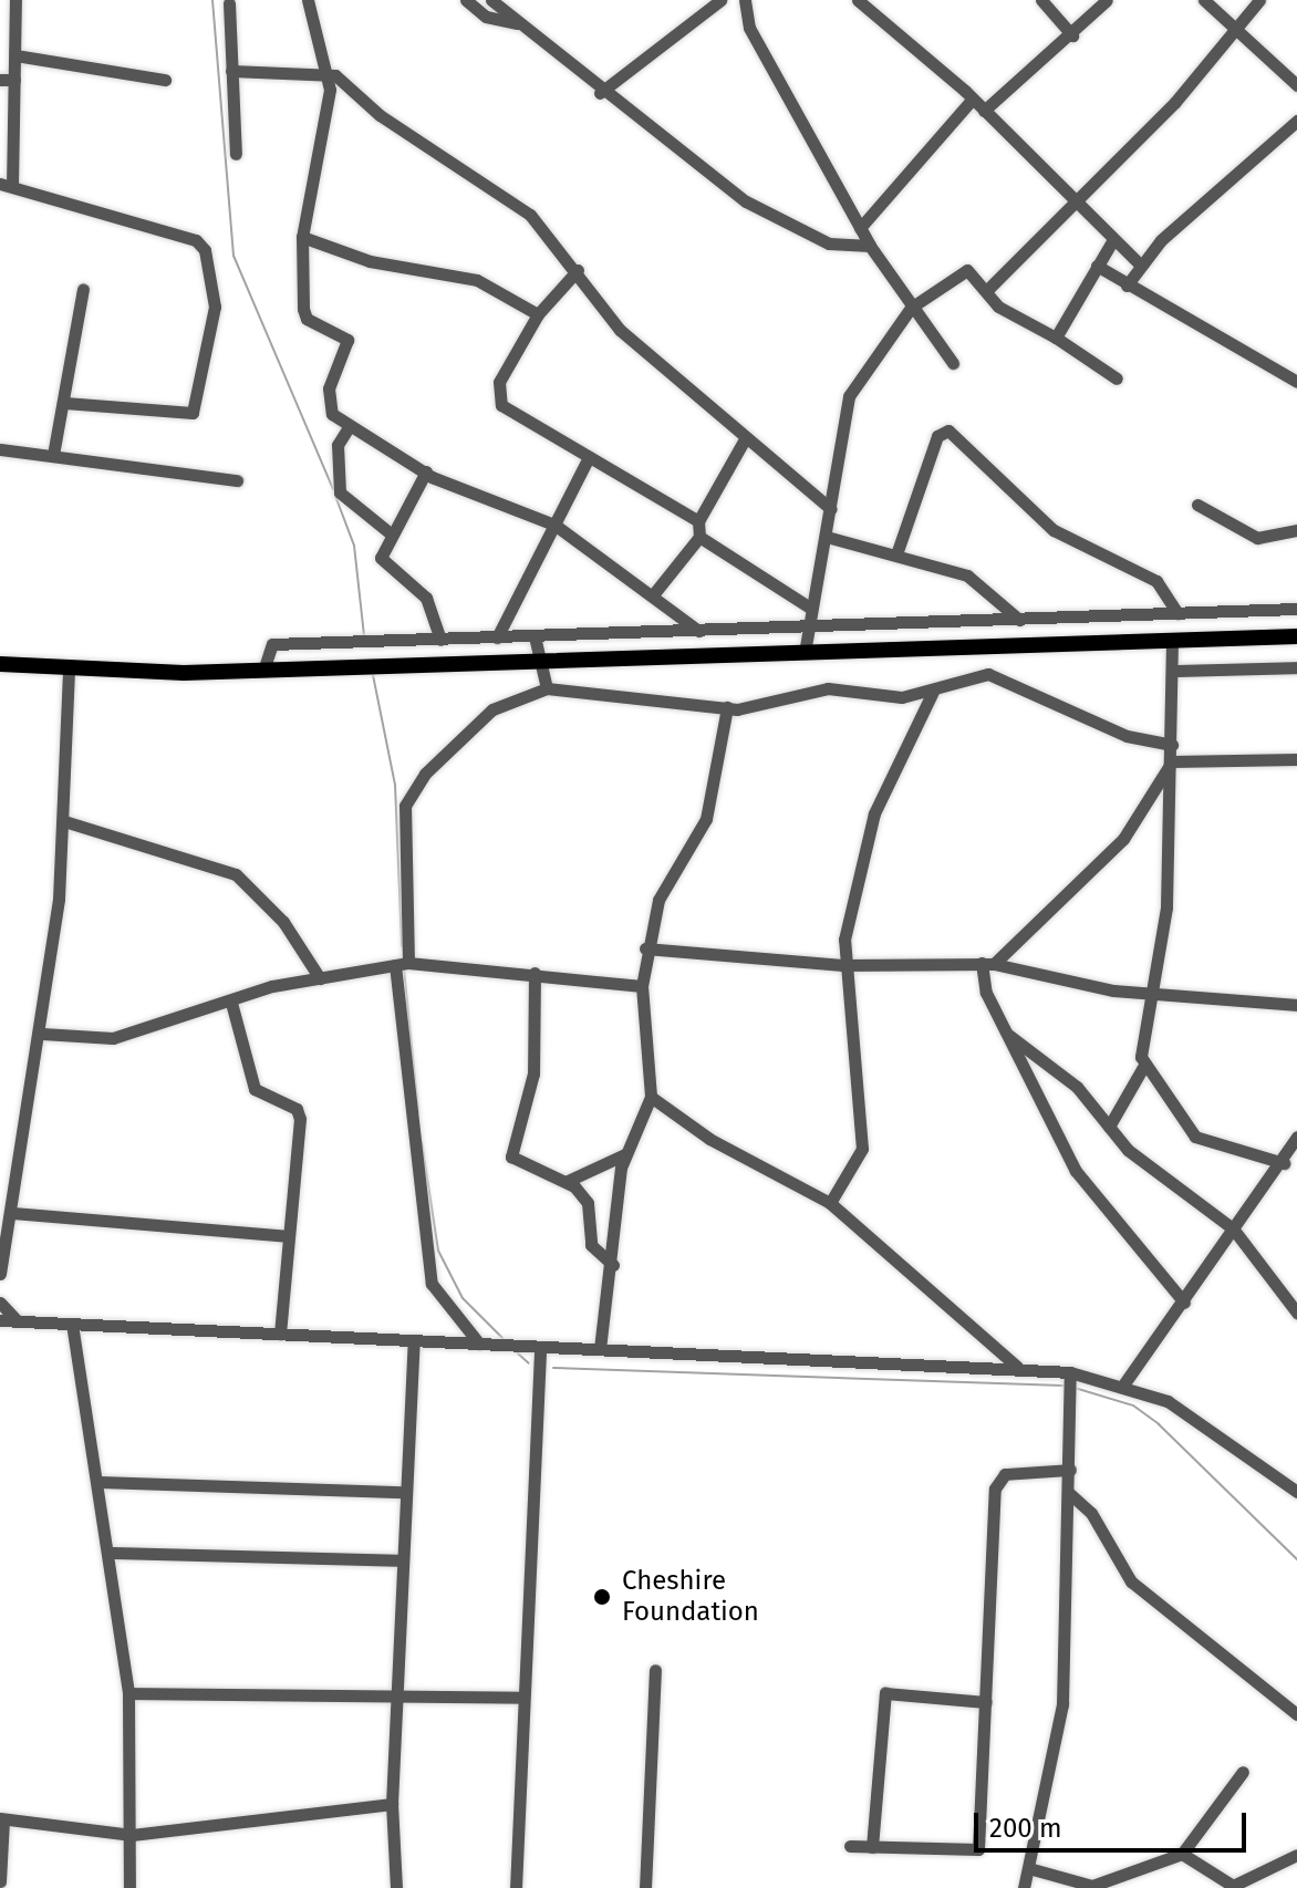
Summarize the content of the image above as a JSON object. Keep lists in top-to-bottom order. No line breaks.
{"places":["Cheshire Foundation"],"scale_bar":"200 m"}
